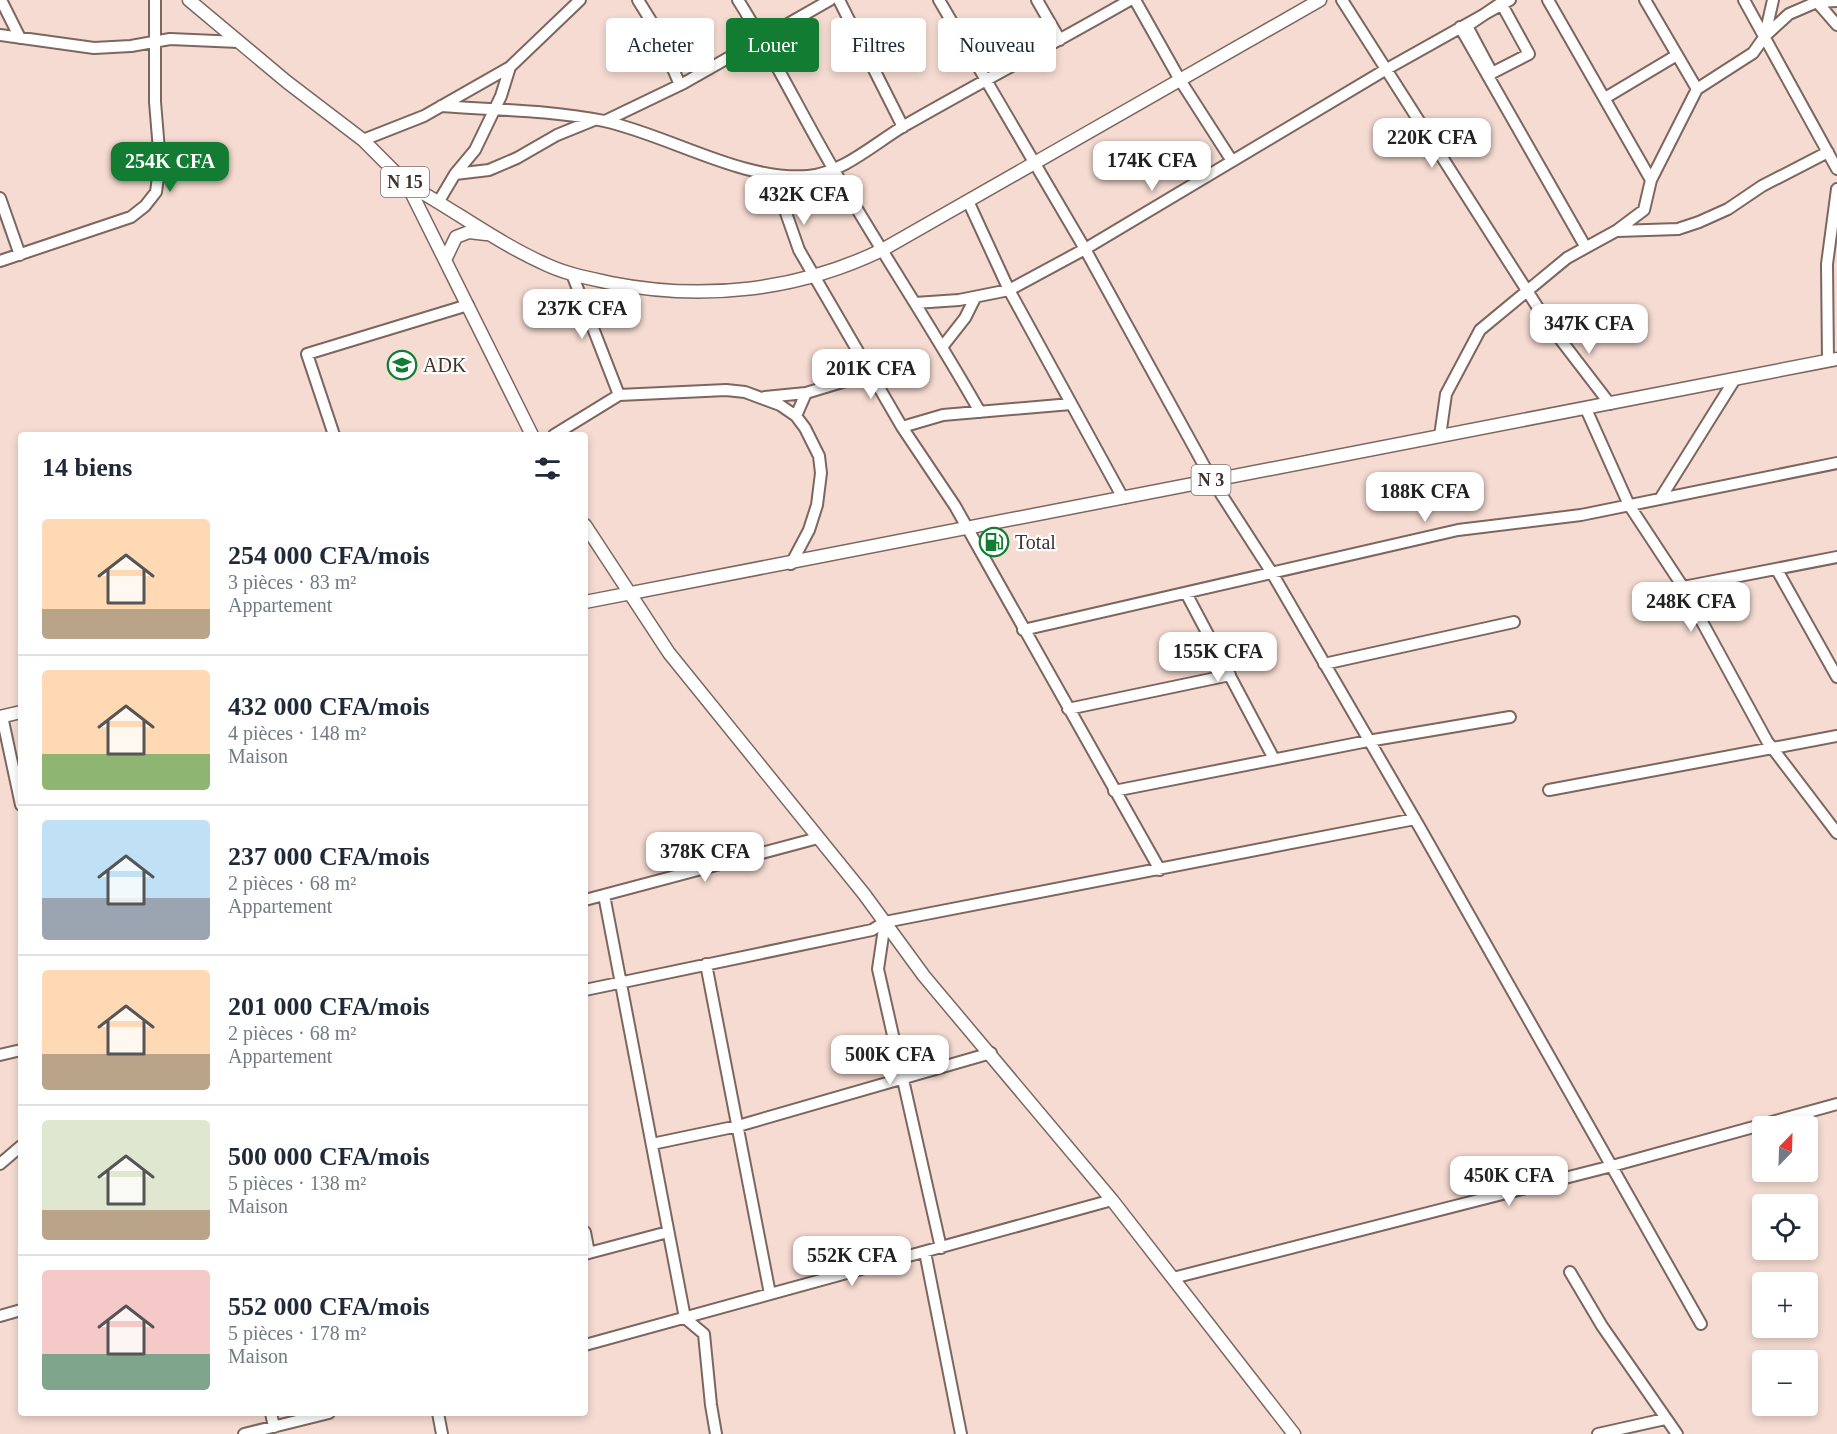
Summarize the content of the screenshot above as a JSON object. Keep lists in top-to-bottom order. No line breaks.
{"streets":{"main road":["N 15","N 3"]},"places":{"school or university":["ADK"],"fuel station":["Total"]},"north":"top right","page":{"chip":["Acheter","Louer","Filtres","Nouveau"],"price":["220K CFA","174K CFA","254K CFA","432K CFA","237K CFA","347K CFA","201K CFA","188K CFA","248K CFA","155K CFA","378K CFA","500K CFA","450K CFA","552K CFA"],"heading":"14 biens","list":[{"name":"254 000 CFA/mois","note":"3 pièces · 83 m² · Appartement"},{"name":"432 000 CFA/mois","note":"4 pièces · 148 m² · Maison"},{"name":"237 000 CFA/mois","note":"2 pièces · 68 m² · Appartement"},{"name":"201 000 CFA/mois","note":"2 pièces · 68 m² · Appartement"},{"name":"500 000 CFA/mois","note":"5 pièces · 138 m² · Maison"},{"name":"552 000 CFA/mois","note":"5 pièces · 178 m² · Maison"}],"map_buttons":["+","−"]}}
